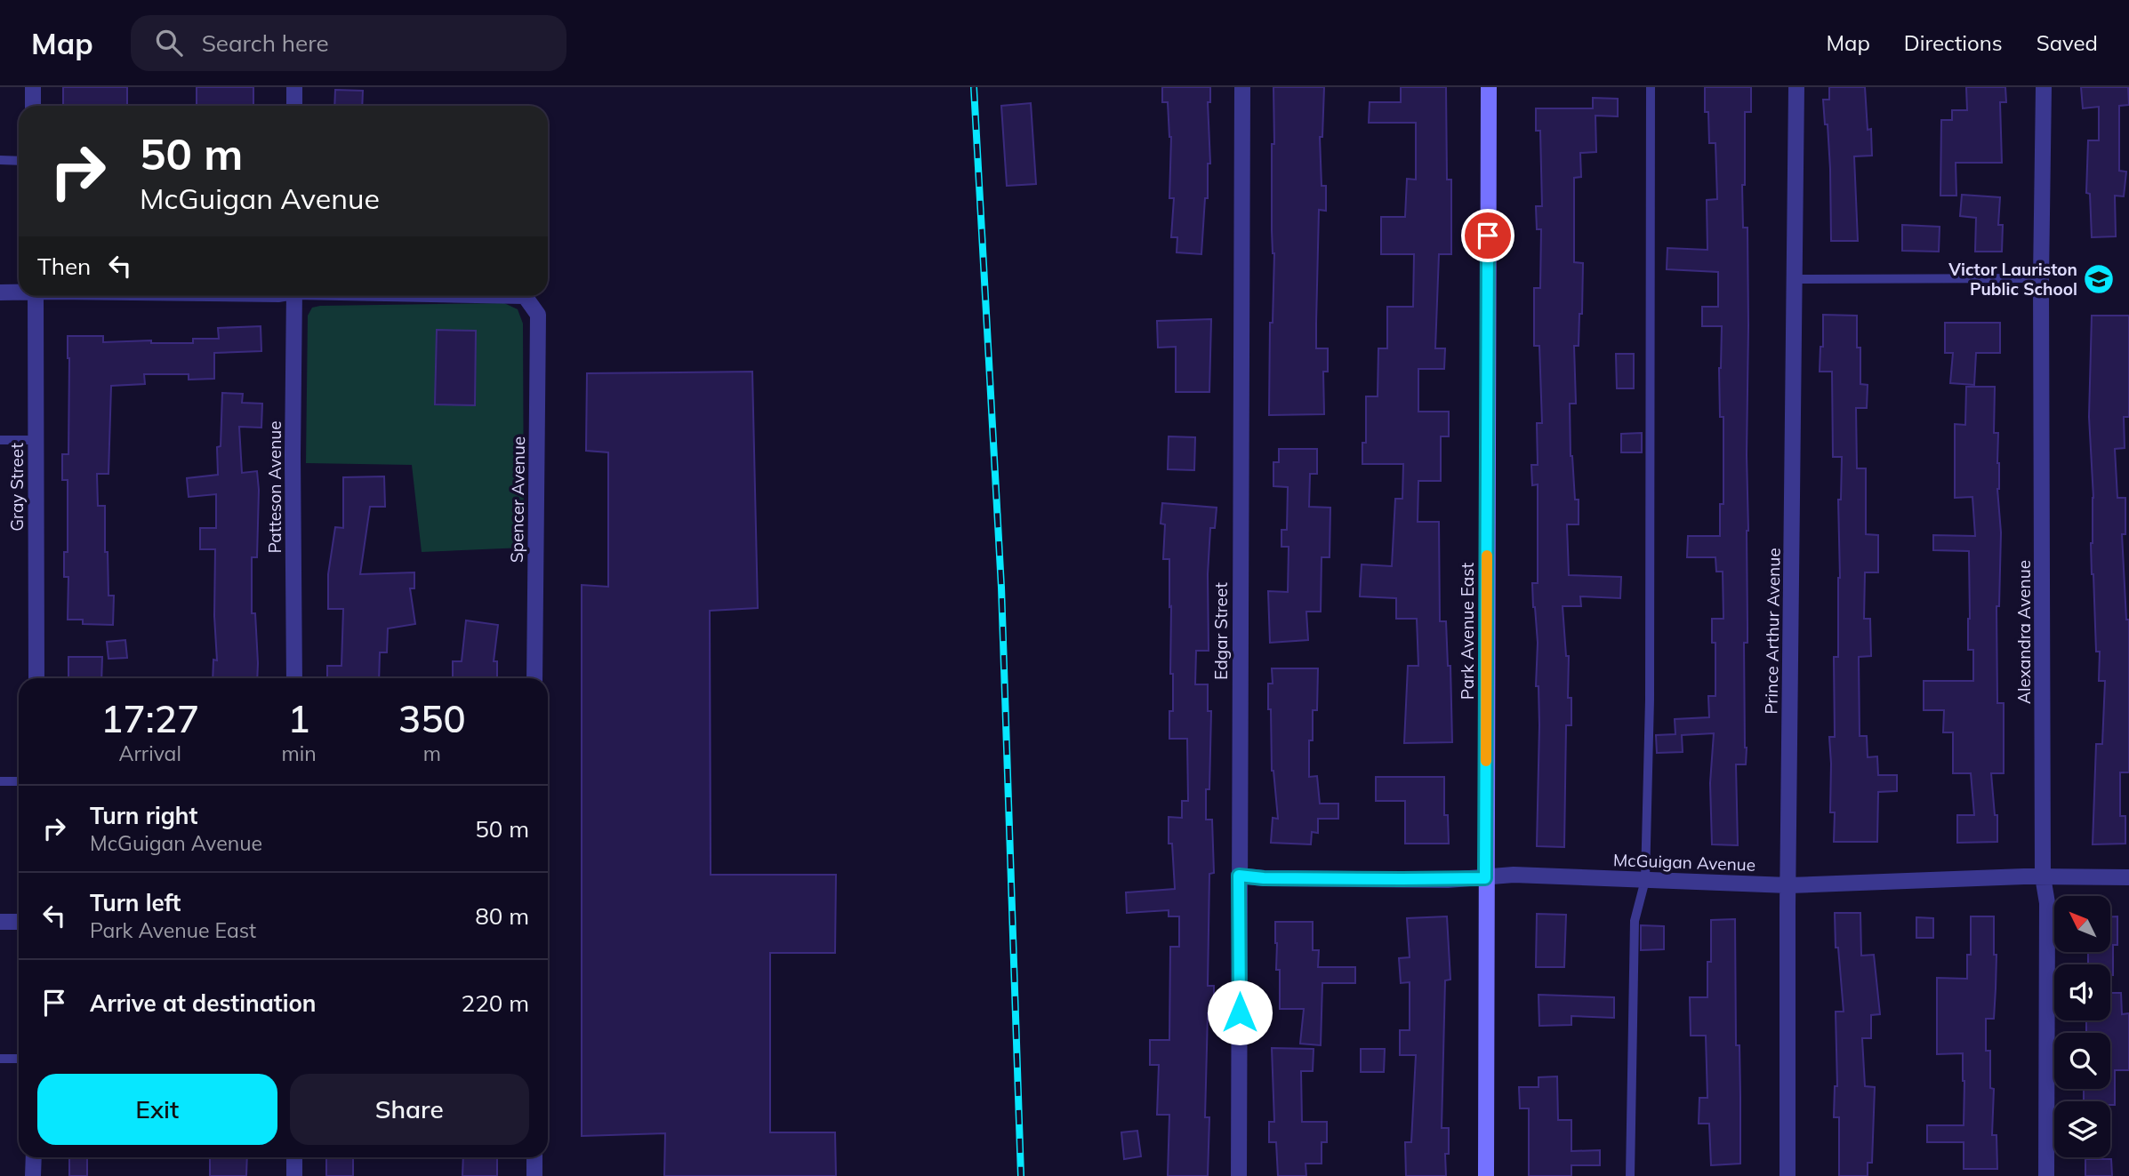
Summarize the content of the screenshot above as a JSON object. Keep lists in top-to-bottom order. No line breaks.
{"streets":{"main road":["Park Avenue East"],"street":["Gray Street","Patteson Avenue","Spencer Avenue","Edgar Street","Prince Arthur Avenue","Alexandra Avenue","McGuigan Avenue"]},"crossings":[["Edgar Street","McGuigan Avenue"],["Park Avenue East","McGuigan Avenue"],["Prince Arthur Avenue","McGuigan Avenue"],["Alexandra Avenue","McGuigan Avenue"]],"places":{"school or university":["Victor Lauriston Public School"]},"north":"top left","page":{"header":"Map","search":"Search here","nav":["Map","Directions","Saved"],"turn":["50 m","McGuigan Avenue"],"then":"Then","eta":["17:27","Arrival","1","min","350","m"],"list":[{"name":"Turn right","note":"McGuigan Avenue","value":"50 m"},{"name":"Turn left","note":"Park Avenue East","value":"80 m"},{"name":"Arrive at destination","value":"220 m"}],"buttons":["Exit","Share"]}}
